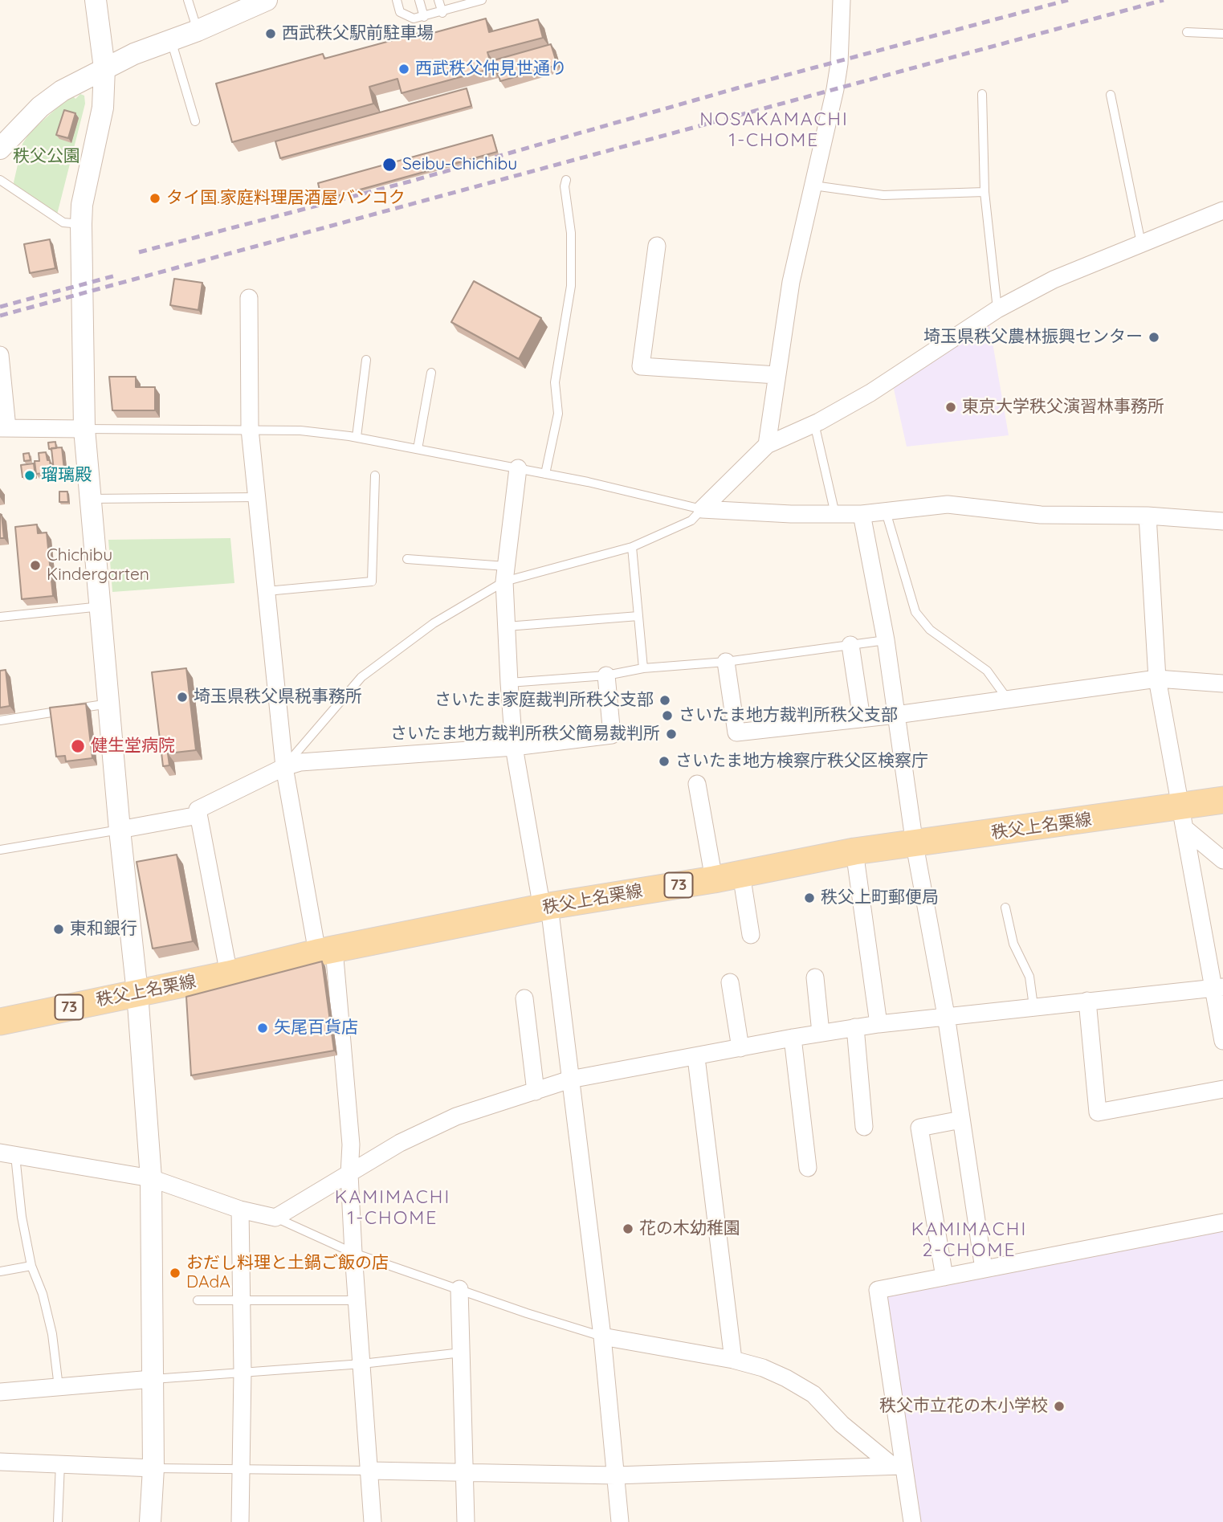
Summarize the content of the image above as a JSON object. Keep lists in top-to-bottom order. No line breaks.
{"streets":{"main road":["秩父上名栗線","73"]},"districts":["NOSAKAMACHI 1-CHOME","KAMIMACHI 1-CHOME","KAMIMACHI 2-CHOME"],"parks":["秩父公園"],"places":["西武秩父駅前駐車場","西武秩父仲見世通り","Seibu-Chichibu","タイ国.家庭料理居酒屋バンコク","埼玉県秩父農林振興センター","東京大学秩父演習林事務所","瑠璃殿","Chichibu Kindergarten","埼玉県秩父県税事務所","さいたま家庭裁判所秩父支部","さいたま地方裁判所秩父支部","さいたま地方裁判所秩父簡易裁判所","健生堂病院","さいたま地方検察庁秩父区検察庁","秩父上町郵便局","東和銀行","矢尾百貨店","花の木幼稚園","おだし料理と土鍋ご飯の店 DAdA","秩父市立花の木小学校"]}
